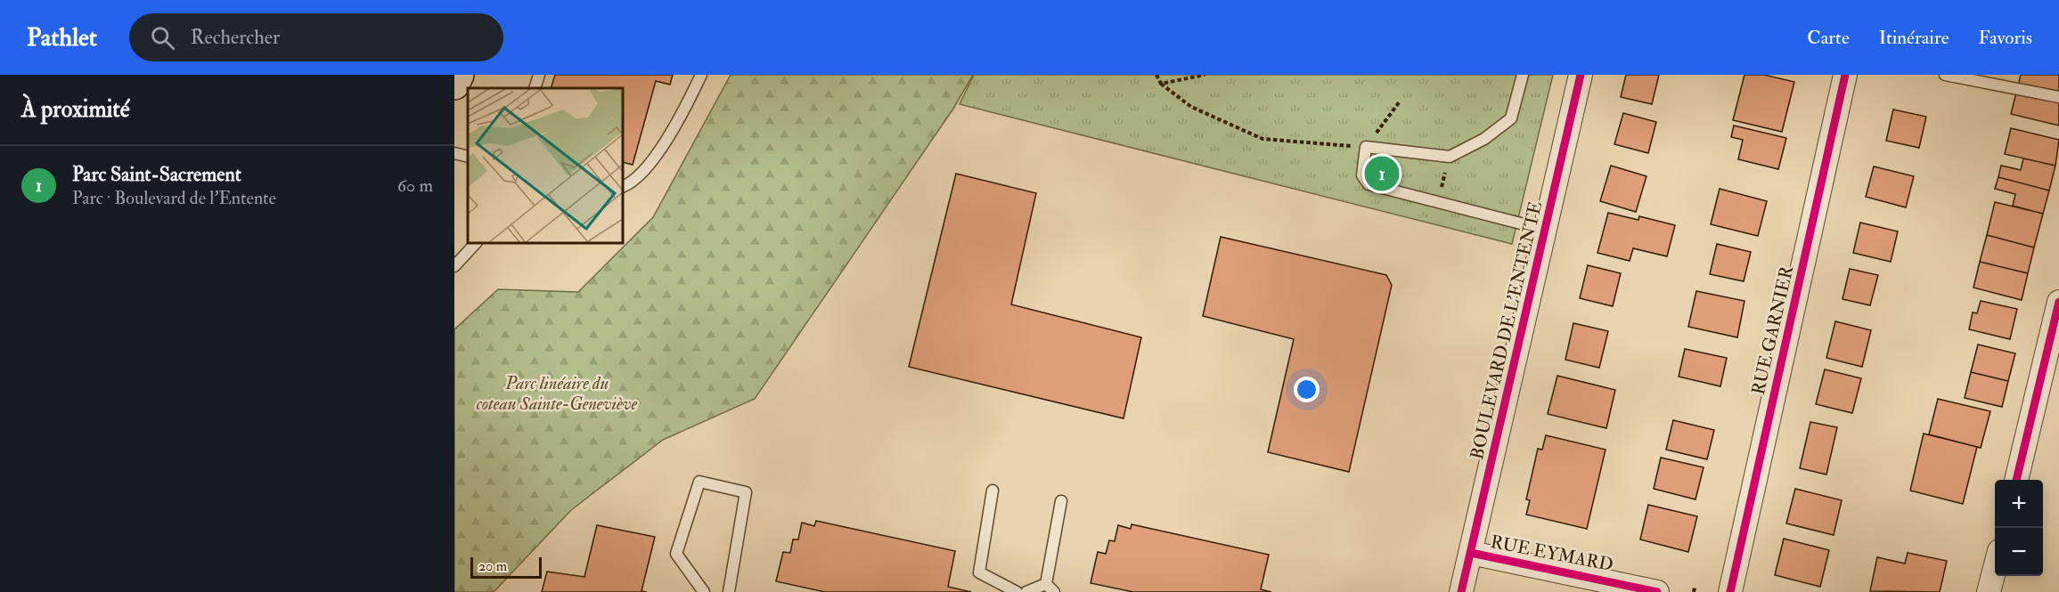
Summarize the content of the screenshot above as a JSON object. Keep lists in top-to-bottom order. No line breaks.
{"streets":{"street":["BOULEVARD DE L'ENTENTE","RUE GARNIER","RUE EYMARD"]},"crossings":[["BOULEVARD DE L'ENTENTE","RUE EYMARD"]],"parks":["Parc linéaire du coteau Sainte-Geneviève"],"scale_bar":"20 m","page":{"header":"Pathlet","search":"Rechercher","nav":["Carte","Itinéraire","Favoris"],"heading":"À proximité","list":[{"mark":"1","name":"Parc Saint-Sacrement","note":"Parc · Boulevard de l'Entente","value":"60 m"}],"pins":"1","map_buttons":["+","−"],"scale":"20 m"}}
